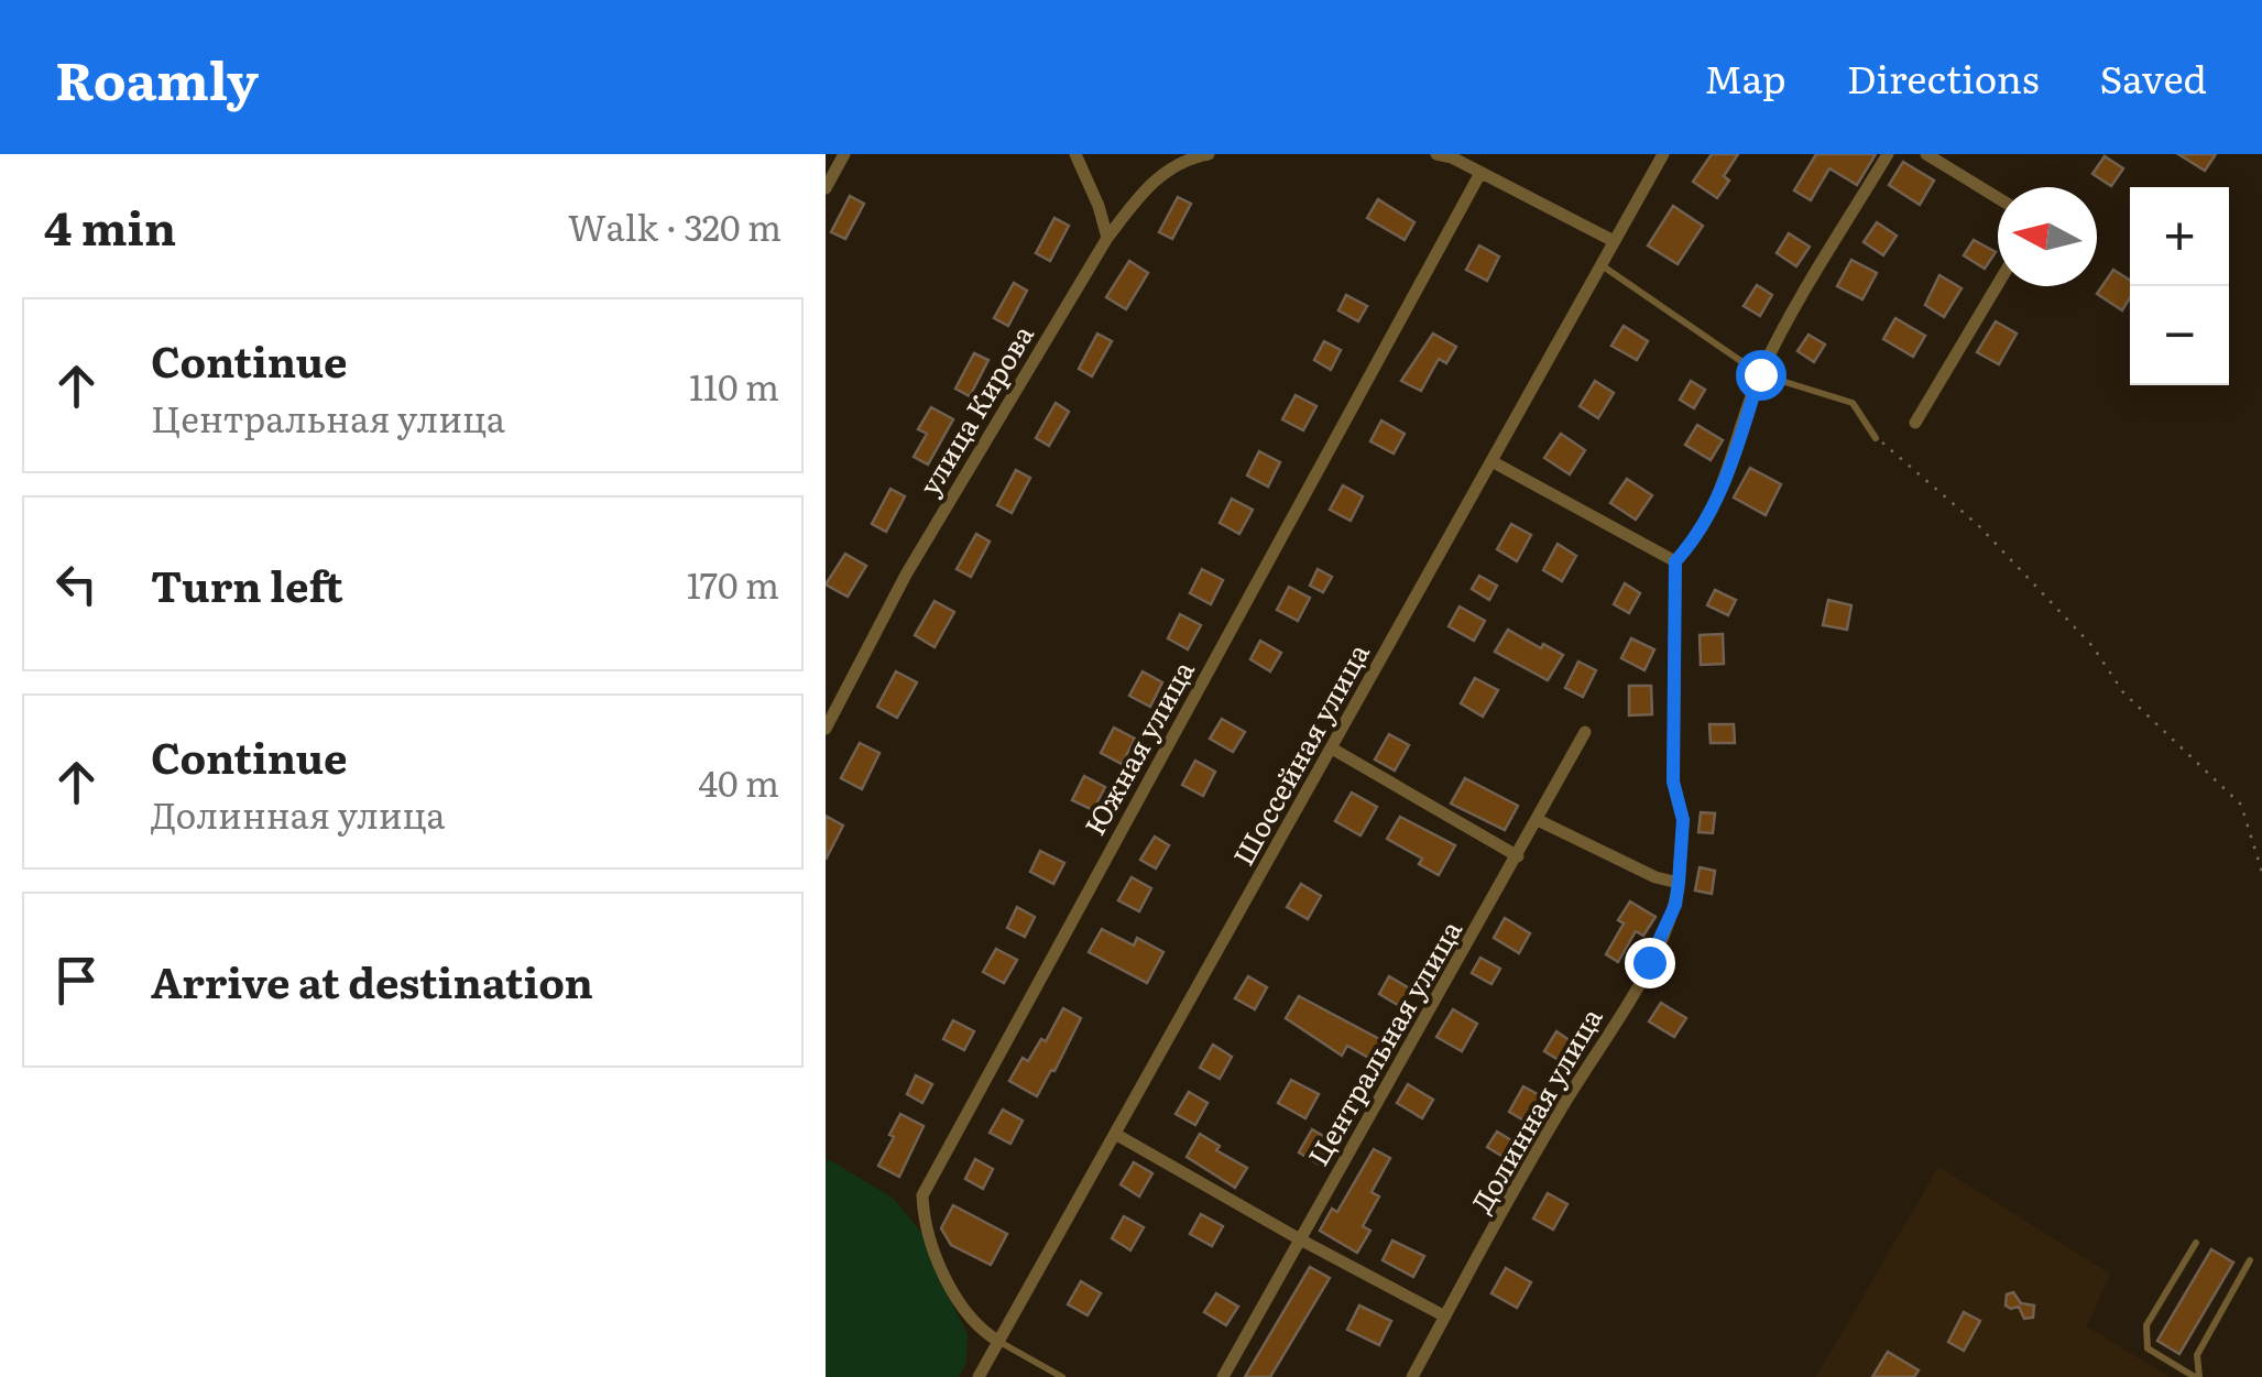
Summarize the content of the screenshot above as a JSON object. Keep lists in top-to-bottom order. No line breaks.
{"streets":{"street":["улица Кирова","Южная улица","Шоссейная улица","Центральная улица","Долинная улица"]},"crossings":[["Южная улица","Шоссейная улица"]],"north":"left","page":{"header":"Roamly","nav":["Map","Directions","Saved"],"heading":["4 min","Walk · 320 m"],"map_buttons":["+","−"],"list":[["Continue","Центральная улица","110 m"],["Turn left","170 m"],["Continue","Долинная улица","40 m"],"Arrive at destination"]}}
